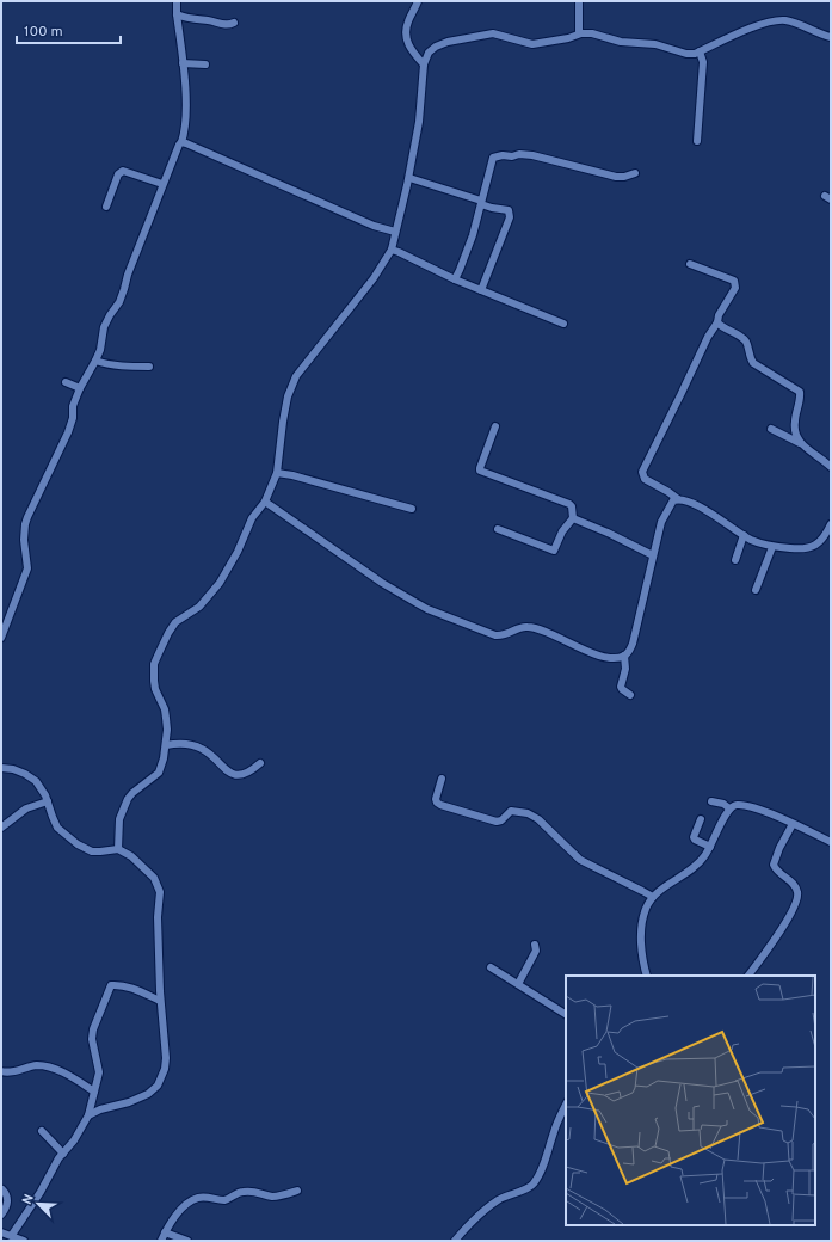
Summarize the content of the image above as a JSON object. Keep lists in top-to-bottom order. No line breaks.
{"scale_bar":"100 m","north":"top left"}
